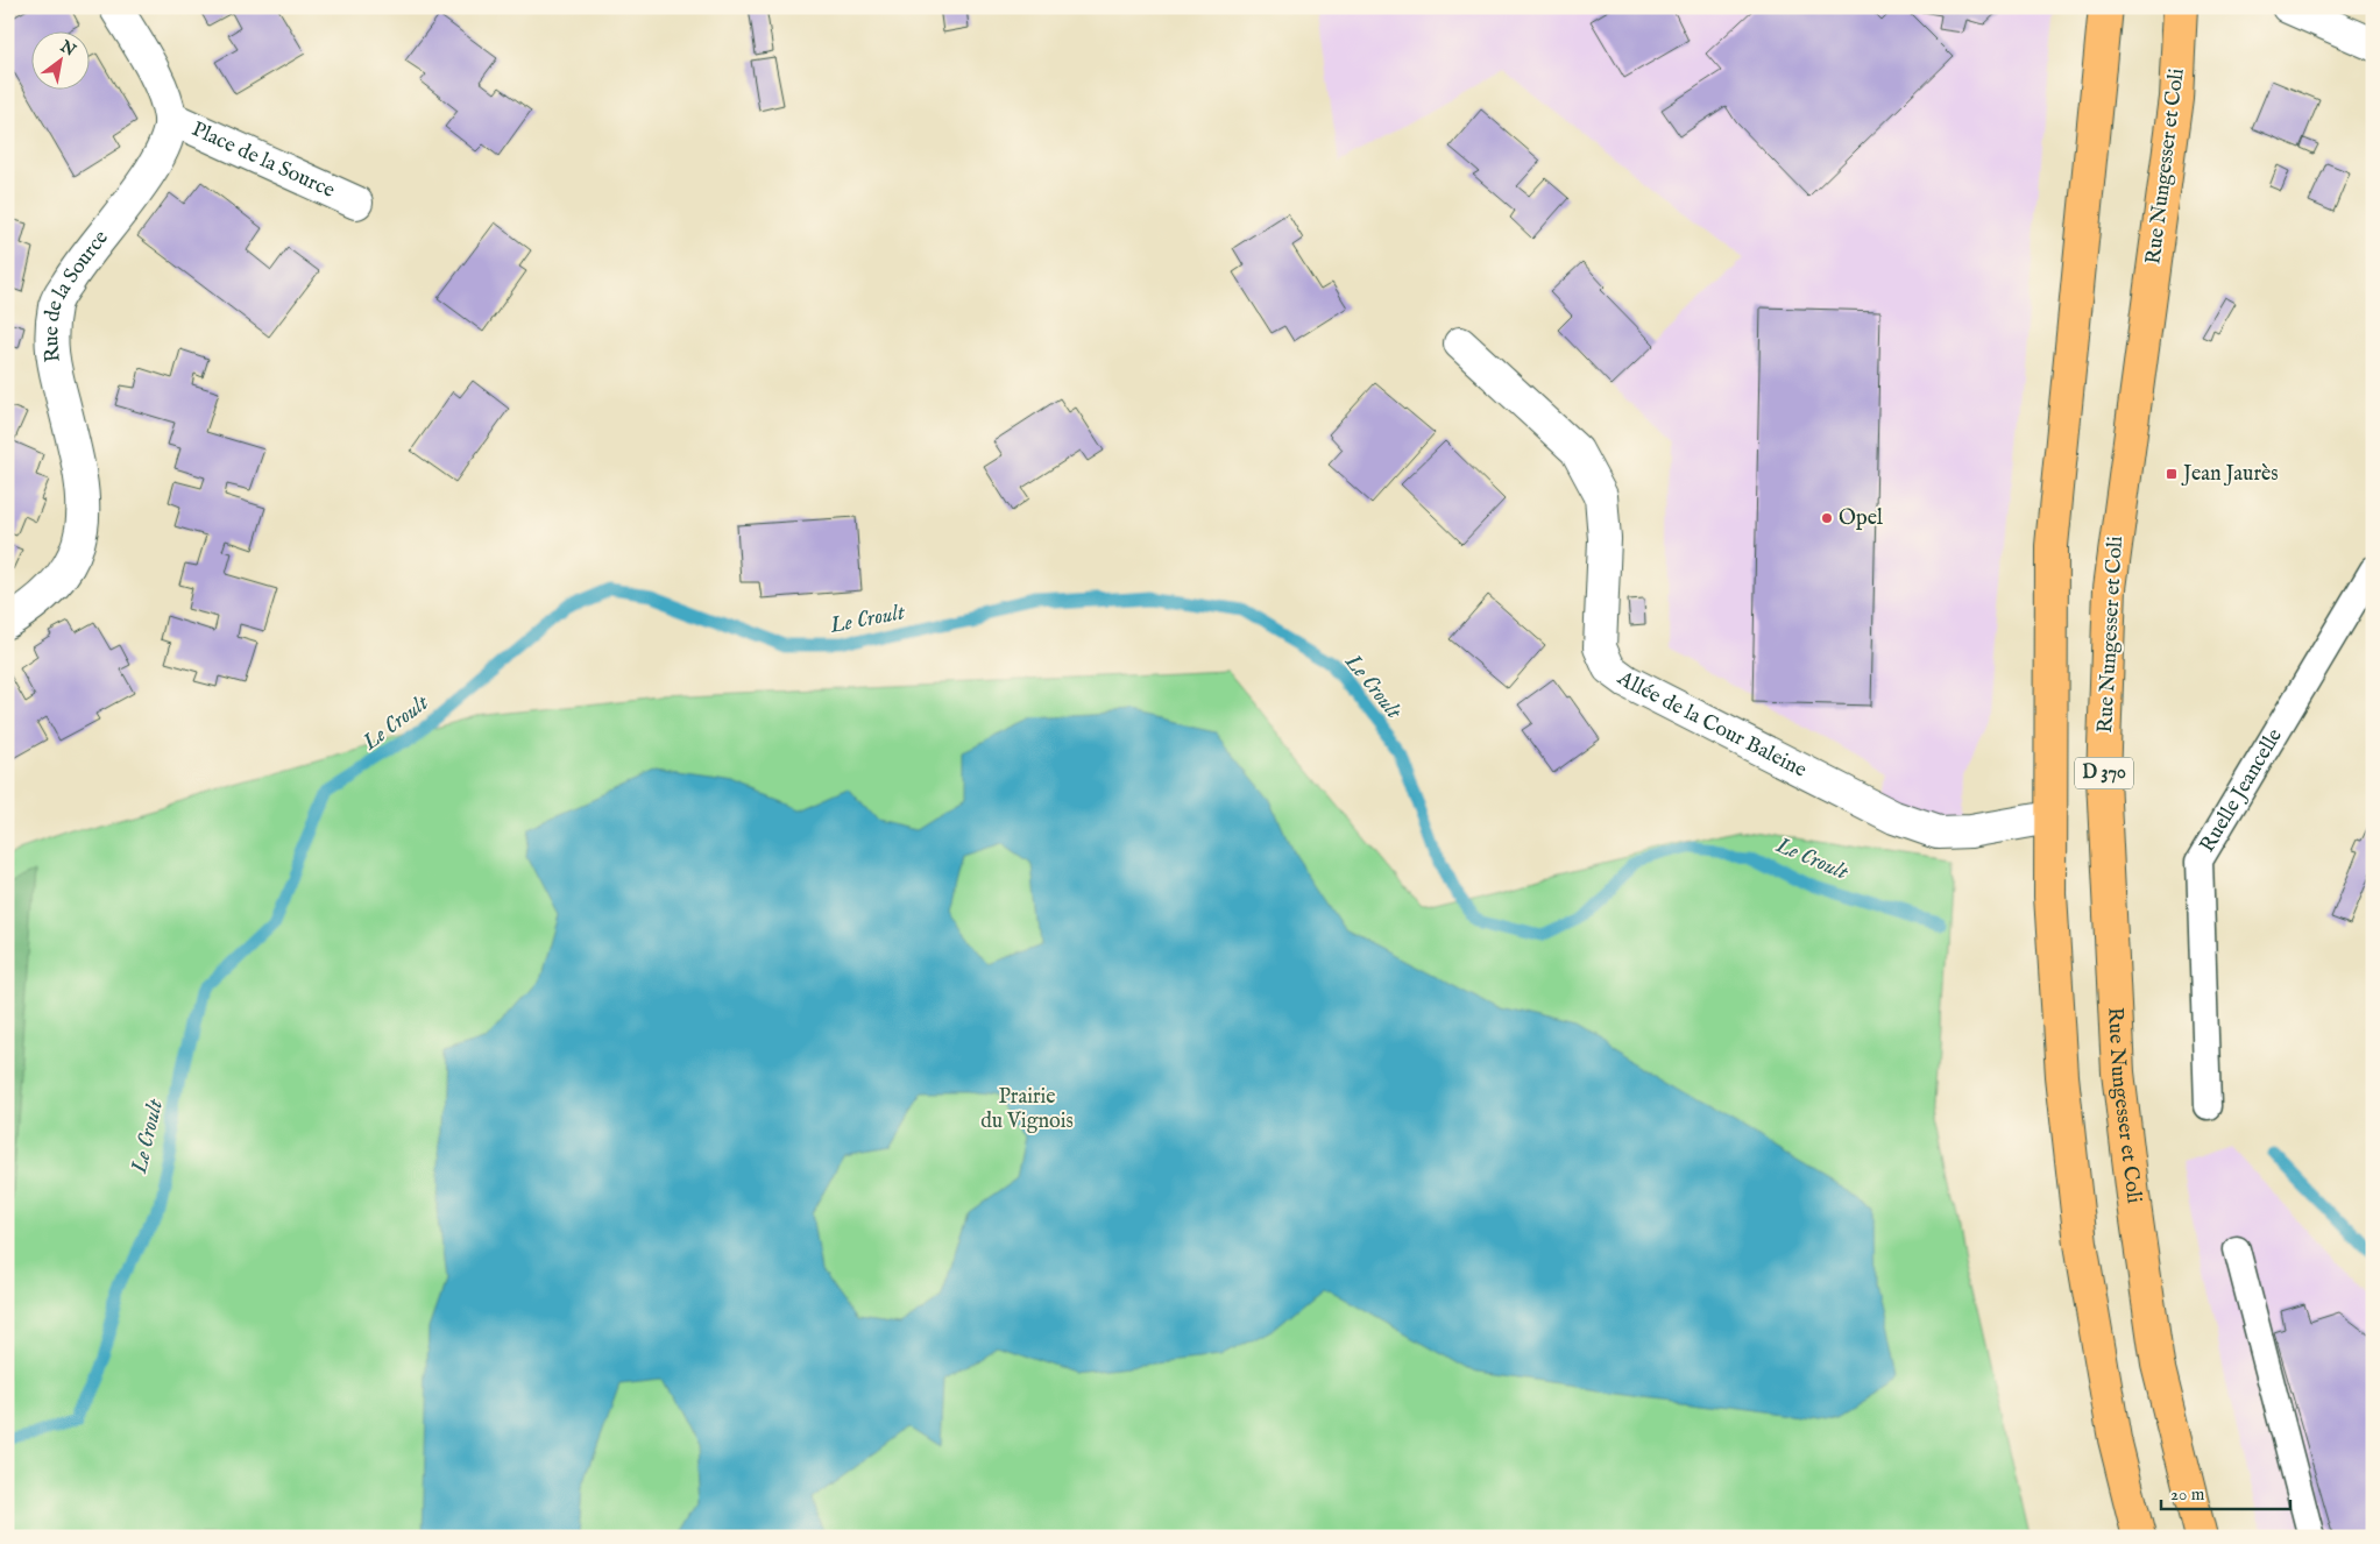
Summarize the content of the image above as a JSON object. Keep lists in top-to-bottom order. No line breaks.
{"streets":{"main road":["Rue Nungesser et Coli","D 370"],"street":["Place de la Source","Rue de la Source","Allée de la Cour Baleine"],"lane":["Ruelle Jeancelle"]},"crossings":[["Place de la Source","Rue de la Source"],["Allée de la Cour Baleine","D 370"]],"water":["Le Croult"],"parks":["Prairie du Vignois"],"places":{"transit":["Jean Jaurès"],"other":["Opel"]},"scale_bar":"20 m","north":"top right"}
